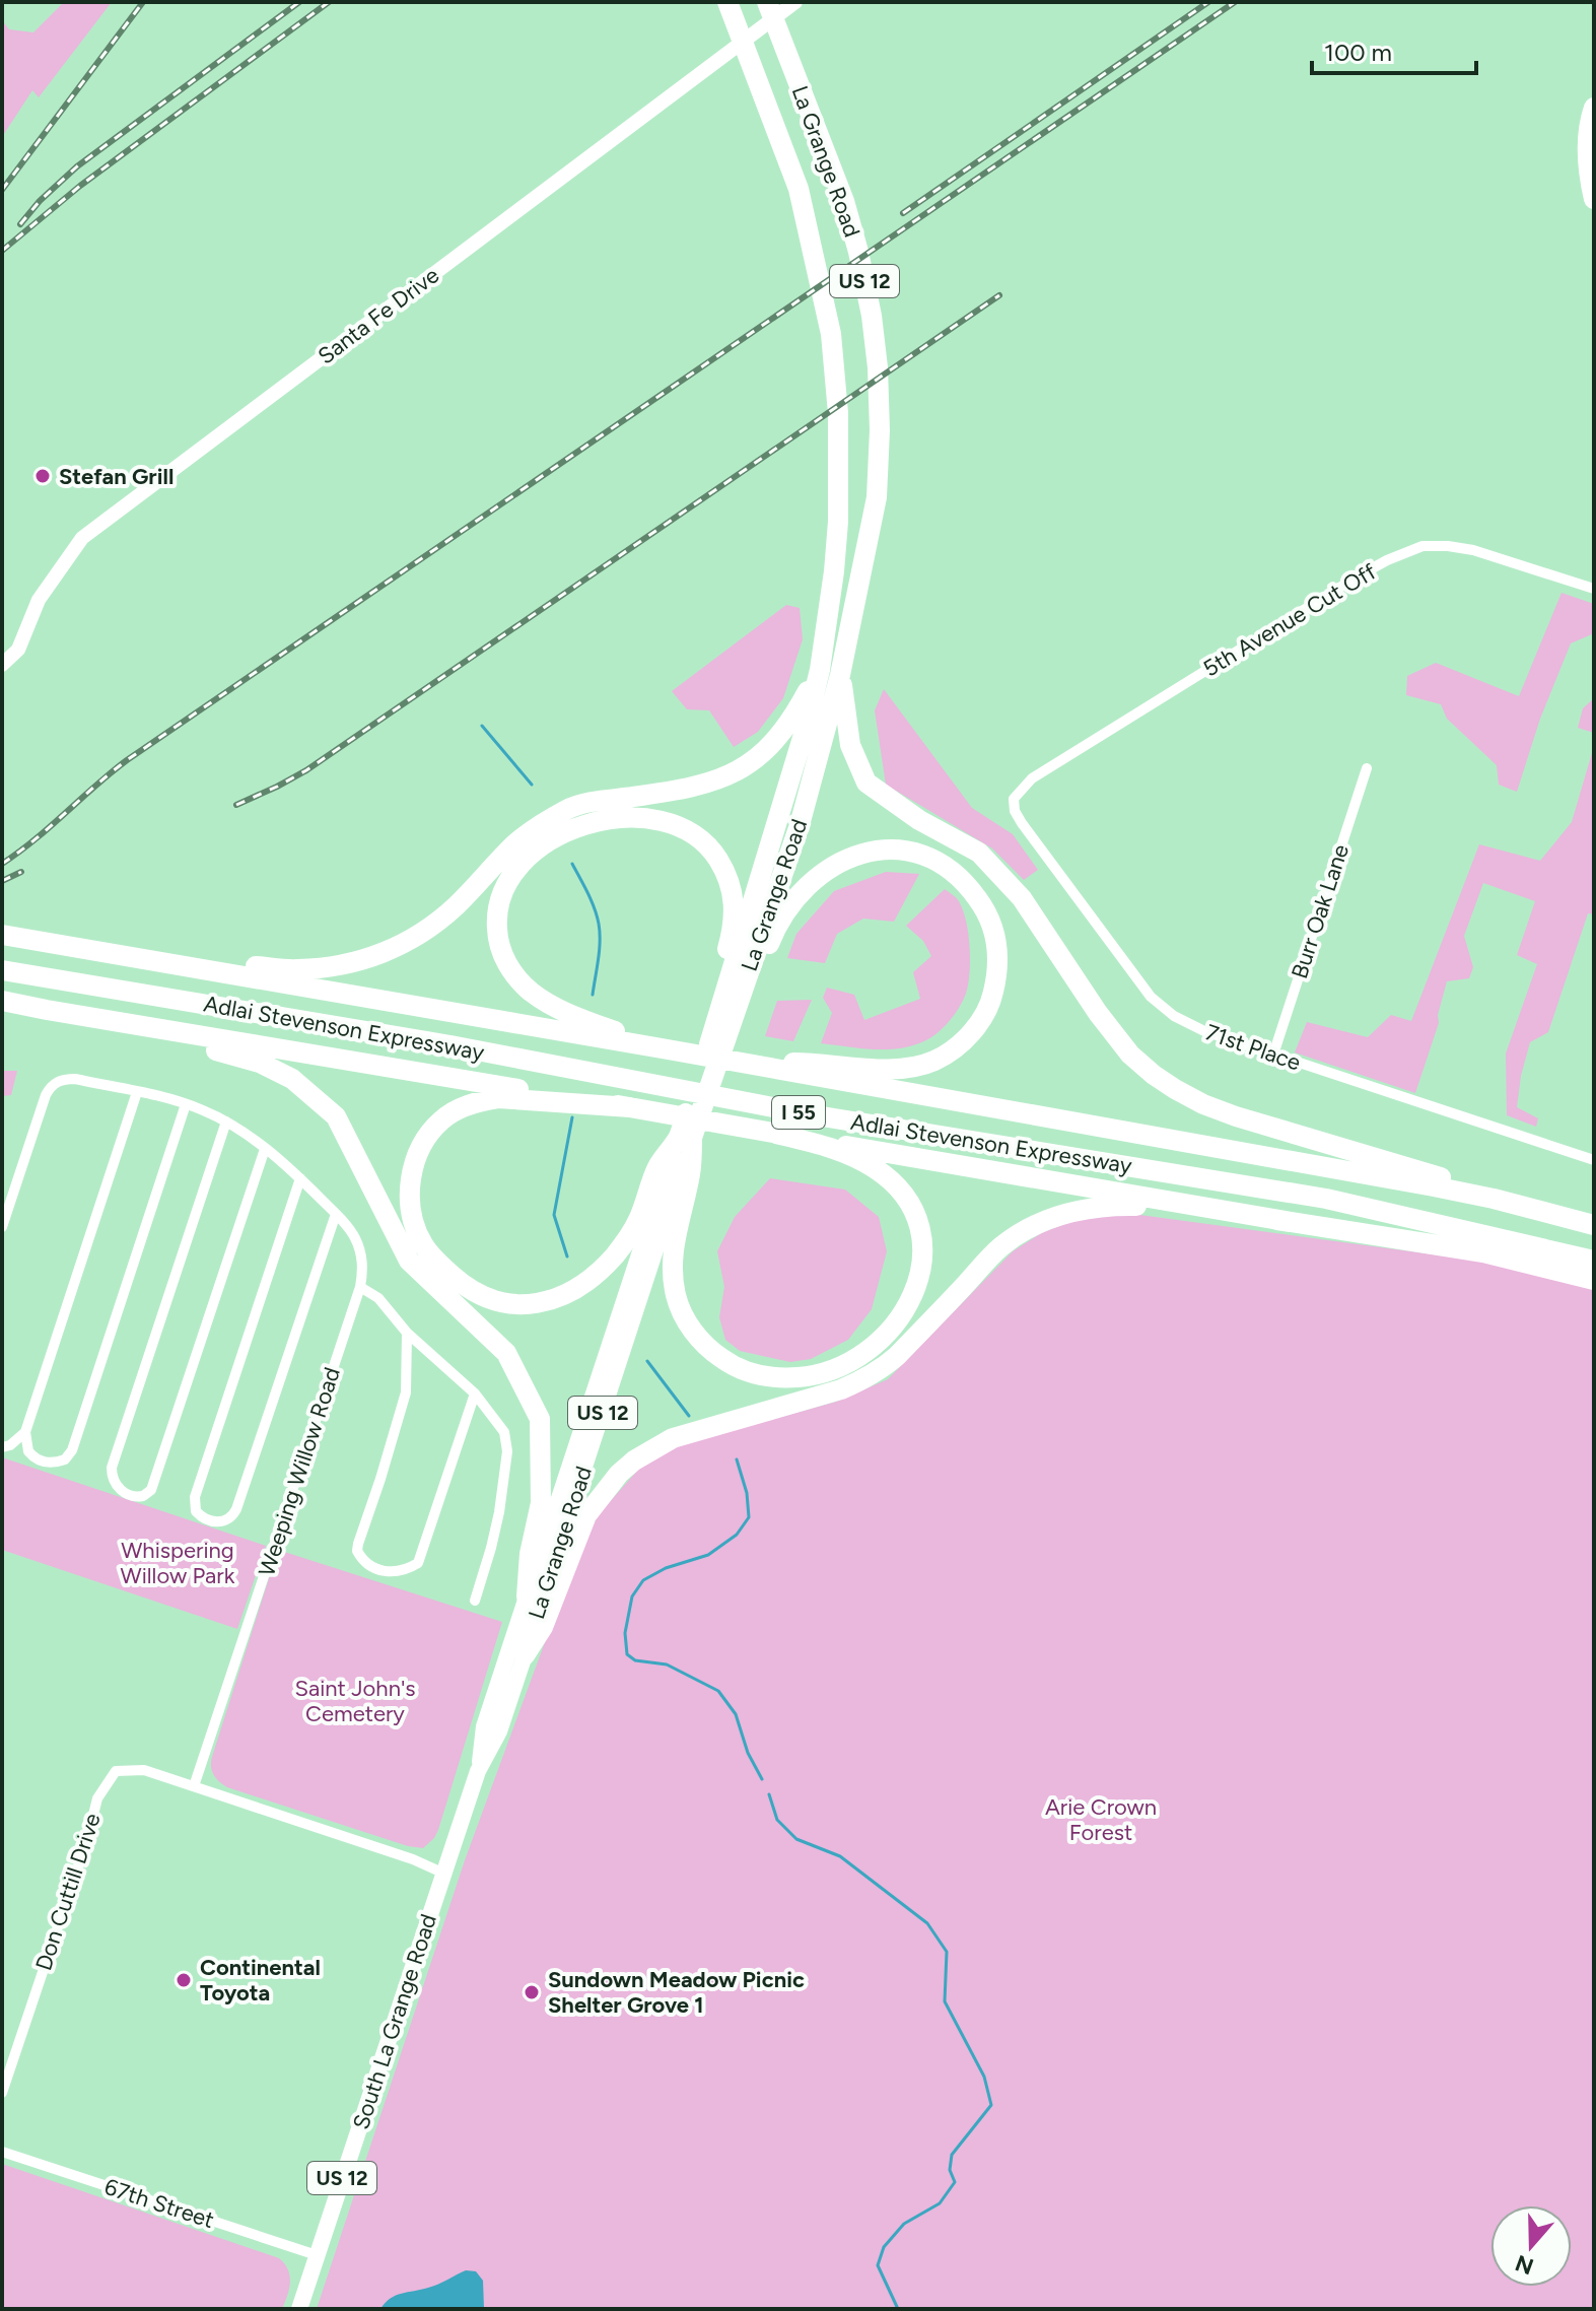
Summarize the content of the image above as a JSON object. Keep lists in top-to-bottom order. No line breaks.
{"streets":{"highway":["La Grange Road","US 12","Adlai Stevenson Expressway","I 55"],"main road":["South La Grange Road"],"street":["Santa Fe Drive","5th Avenue Cut Off","Burr Oak Lane","71st Place","Weeping Willow Road","Don Cuttill Drive","67th Street"]},"crossings":[["La Grange Road","South La Grange Road"],["5th Avenue Cut Off","71st Place"],["Burr Oak Lane","71st Place"],["Weeping Willow Road","Don Cuttill Drive"],["South La Grange Road","67th Street"]],"parks":["Whispering Willow Park","Saint John's Cemetery","Arie Crown Forest"],"places":["Stefan Grill","Continental Toyota","Sundown Meadow Picnic Shelter Grove 1"],"scale_bar":"100 m","north":"bottom"}
